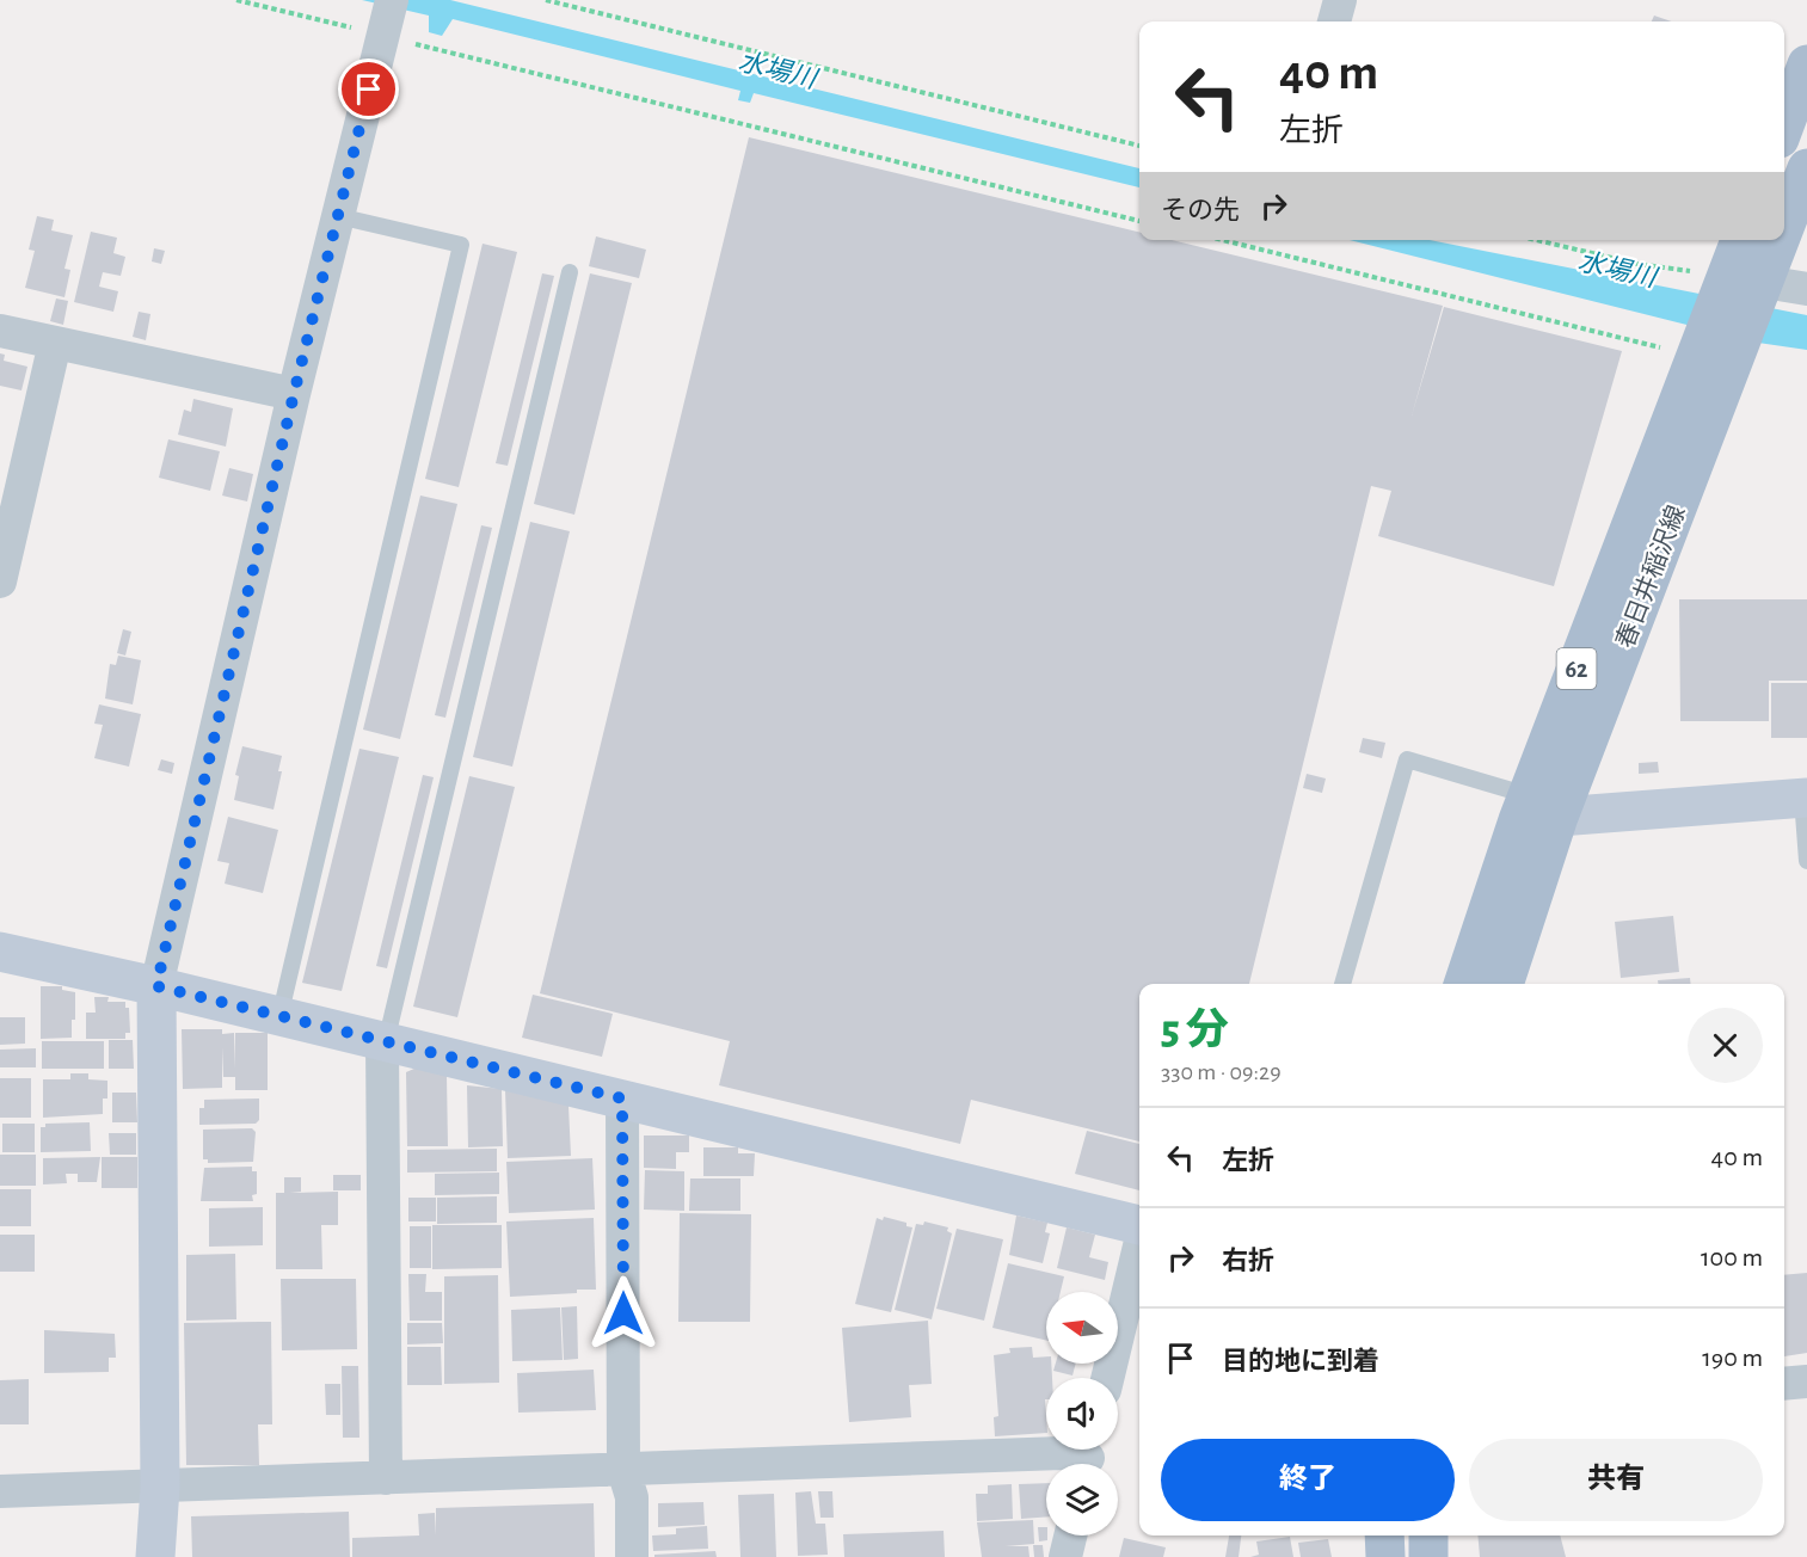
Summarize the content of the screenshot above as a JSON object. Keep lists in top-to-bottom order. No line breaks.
{"streets":{"main road":["春日井稲沢線","62"]},"water":["水場川"],"north":"left","page":{"turn":["40 m","左折"],"then":"その先","heading":["5 分","330 m · 09:29"],"list":[{"name":"左折","value":"40 m"},{"name":"右折","value":"100 m"},{"name":"目的地に到着","value":"190 m"}],"buttons":["終了","共有"]}}
